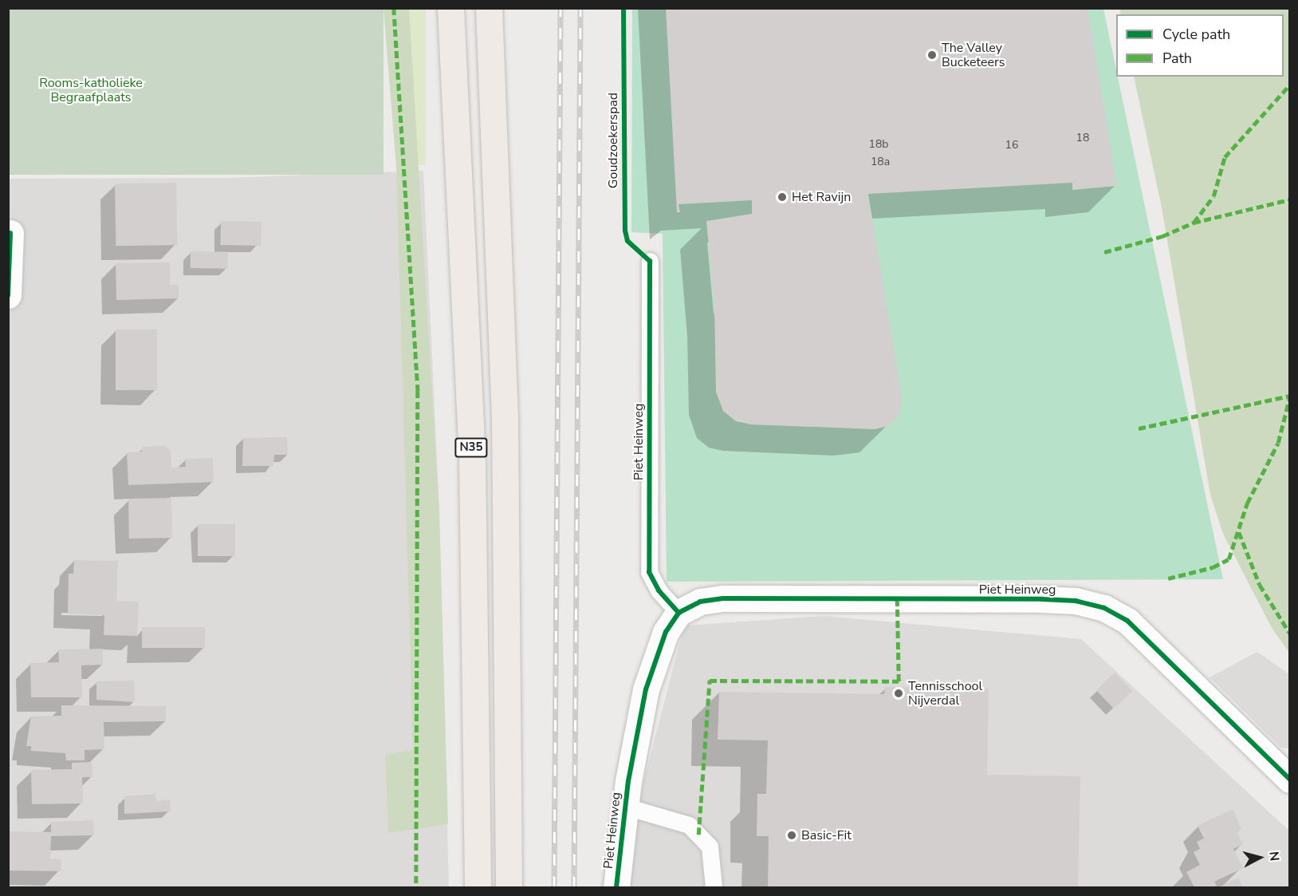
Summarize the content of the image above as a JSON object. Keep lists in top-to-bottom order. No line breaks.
{"streets":{"main road":["N35"],"street":["Piet Heinweg"],"cycle path":["Goudzoekerspad"]},"parks":["Rooms-katholieke Begraafplaats"],"places":["The Valley Bucketeers","Het Ravijn","Tennisschool Nijverdal","Basic-Fit"],"house_numbers":["18","18b","16","18a"],"legend":["Cycle path","Path"],"north":"right"}
